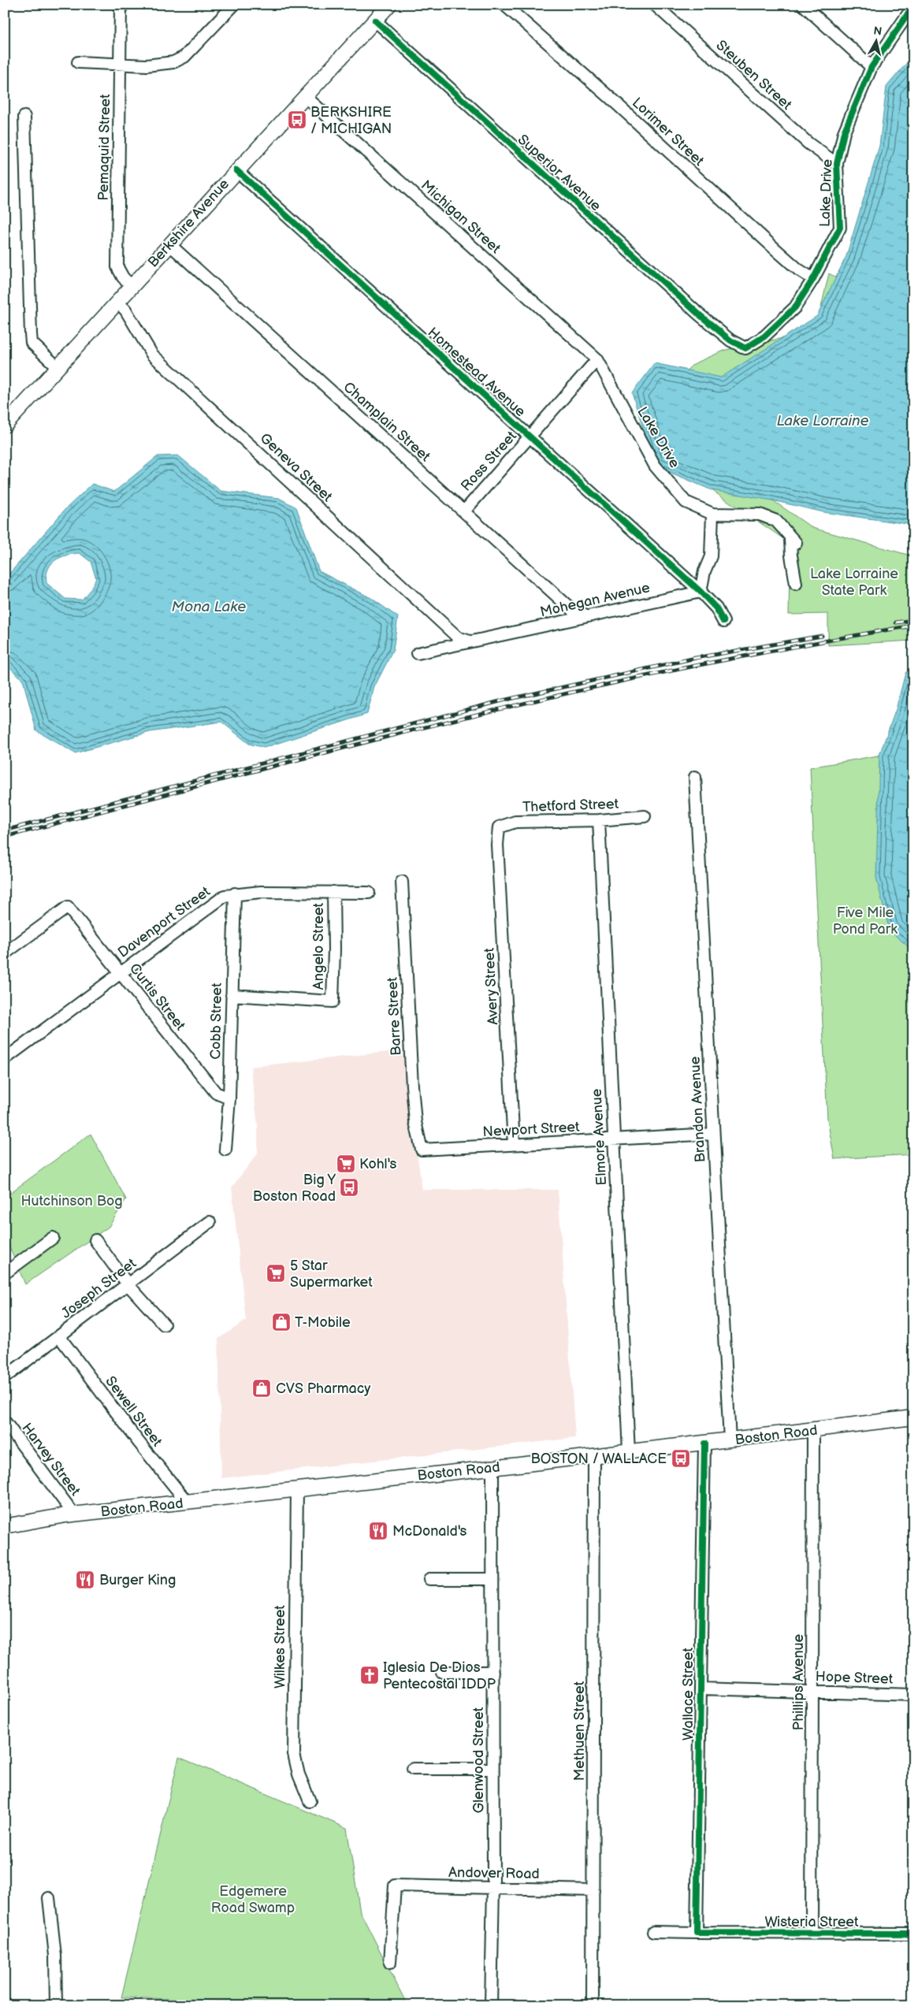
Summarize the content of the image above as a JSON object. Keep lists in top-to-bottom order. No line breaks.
{"streets":{"main road":["Berkshire Avenue","Boston Road"],"street":["Steuben Street","Lorimer Street","Pemaquid Street","Superior Avenue","Lake Drive","Michigan Street","Homestead Avenue","Champlain Street","Ross Street","Geneva Street","Mohegan Avenue","Thetford Street","Davenport Street","Angelo Street","Avery Street","Curtis Street","Barre Street","Cobb Street","Brandon Avenue","Newport Street","Elmore Avenue","Joseph Street","Sewell Street","Harvey Street","Wilkes Street","Hope Street","Phillips Avenue","Wallace Street","Methuen Street","Glenwood Street","Andover Road","Wisteria Street"]},"crossings":[["Steuben Street","Lake Drive"],["Lorimer Street","Lake Drive"],["Pemaquid Street","Berkshire Avenue"],["Superior Avenue","Lake Drive"],["Superior Avenue","Berkshire Avenue"],["Lake Drive","Michigan Street"],["Lake Drive","Ross Street"],["Michigan Street","Berkshire Avenue"],["Michigan Street","Ross Street"],["Berkshire Avenue","Homestead Avenue"],["Berkshire Avenue","Champlain Street"],["Berkshire Avenue","Geneva Street"],["Homestead Avenue","Ross Street"],["Homestead Avenue","Mohegan Avenue"],["Champlain Street","Ross Street"],["Champlain Street","Mohegan Avenue"],["Geneva Street","Mohegan Avenue"],["Thetford Street","Avery Street"],["Thetford Street","Elmore Avenue"],["Davenport Street","Angelo Street"],["Davenport Street","Curtis Street"],["Davenport Street","Cobb Street"],["Angelo Street","Cobb Street"],["Avery Street","Newport Street"],["Curtis Street","Cobb Street"],["Barre Street","Newport Street"],["Brandon Avenue","Newport Street"],["Brandon Avenue","Boston Road"],["Newport Street","Elmore Avenue"],["Elmore Avenue","Boston Road"],["Joseph Street","Sewell Street"],["Sewell Street","Boston Road"],["Boston Road","Harvey Street"],["Boston Road","Wilkes Street"],["Boston Road","Phillips Avenue"],["Boston Road","Wallace Street"],["Boston Road","Methuen Street"],["Boston Road","Glenwood Street"],["Hope Street","Phillips Avenue"],["Hope Street","Wallace Street"],["Phillips Avenue","Wisteria Street"],["Wallace Street","Wisteria Street"],["Methuen Street","Andover Road"],["Glenwood Street","Andover Road"]],"water":["Lake Lorraine","Mona Lake"],"parks":["Lake Lorraine State Park","Five Mile Pond Park","Hutchinson Bog","Edgemere Road Swamp"],"places":{"bus stop":["BERKSHIRE / MICHIGAN","Big Y Boston Road","BOSTON / WALLACE"],"supermarket":["Kohl's","5 Star Supermarket"],"shop":["T-Mobile","CVS Pharmacy"],"restaurant":["McDonald's","Burger King"],"church":["Iglesia De Dios Pentecostal IDDP"]},"north":"top"}
